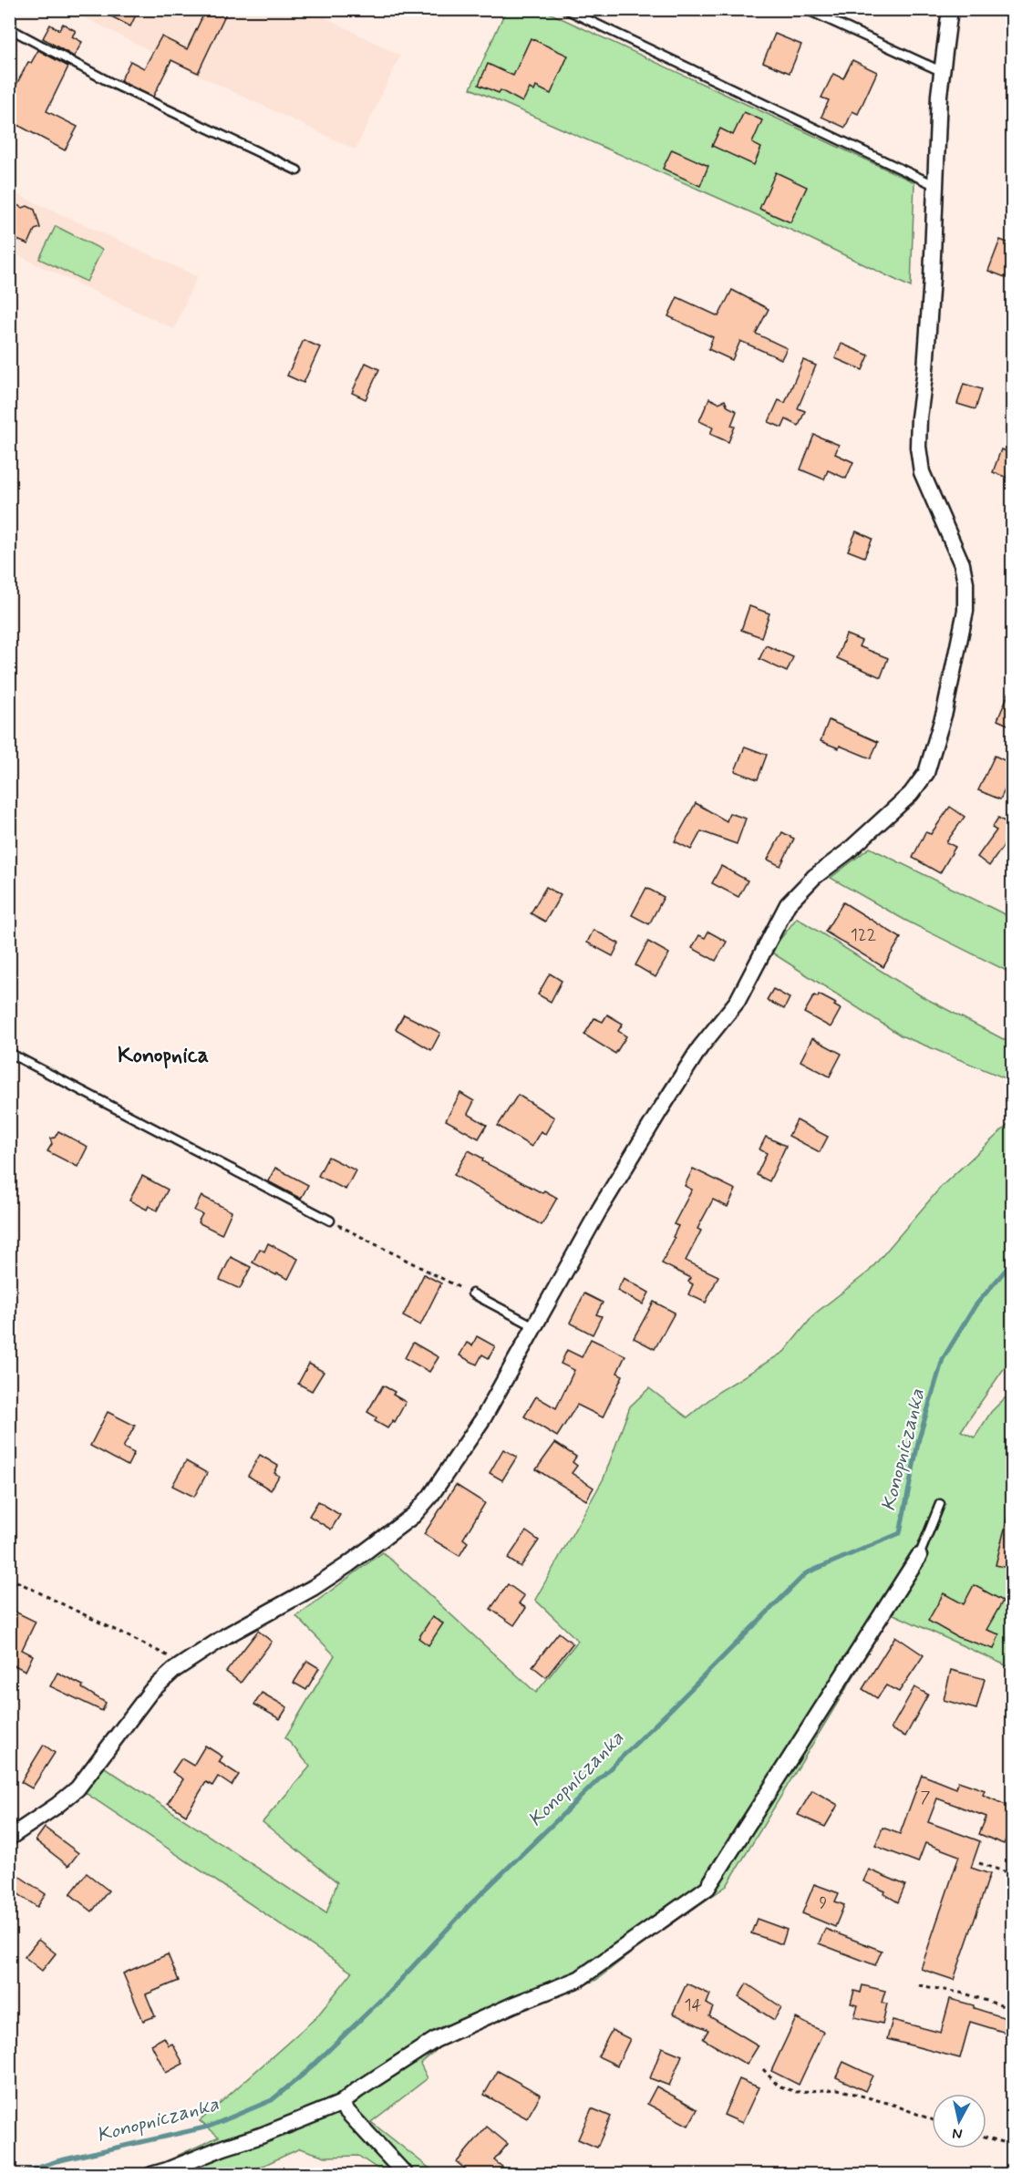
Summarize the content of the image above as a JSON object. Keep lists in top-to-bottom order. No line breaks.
{"districts":["Konopnica"],"water":["Konopniczanka"],"house_numbers":["122","7","9","14"],"north":"bottom"}
